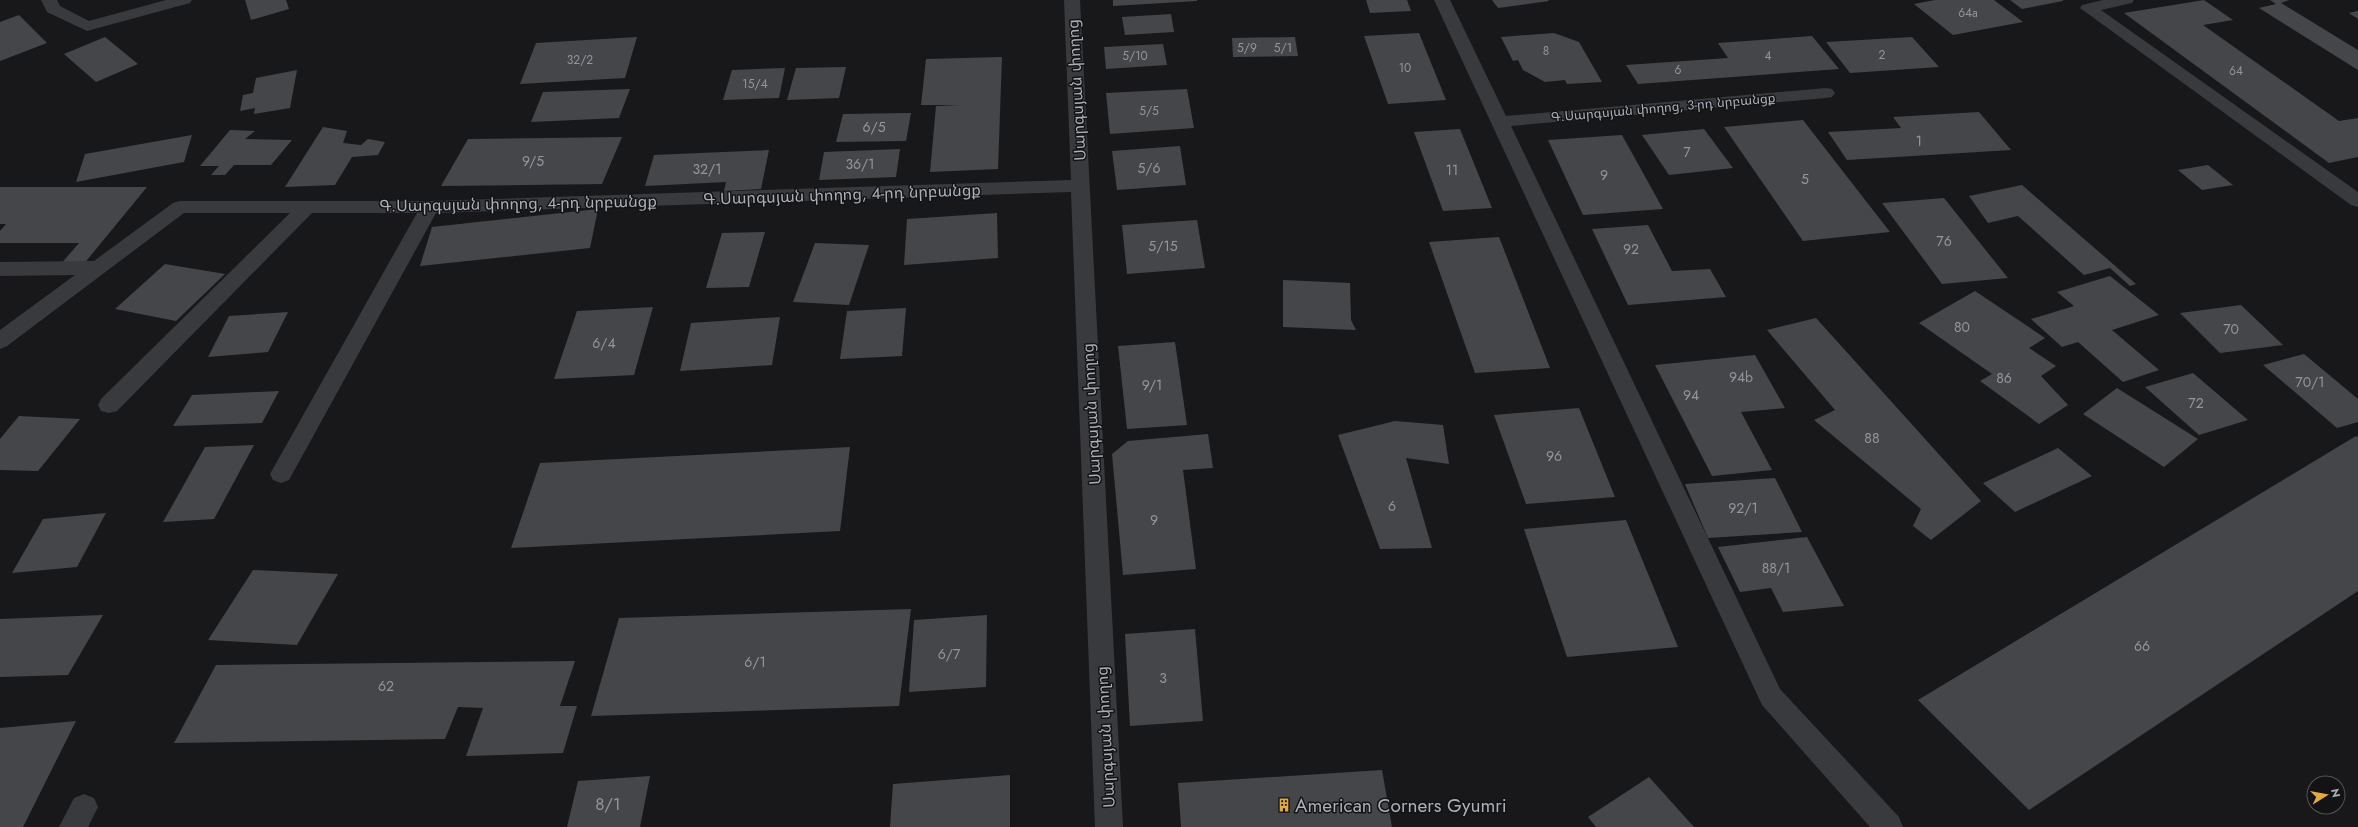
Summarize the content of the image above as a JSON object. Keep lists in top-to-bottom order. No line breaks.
{"streets":{"street":["Սարգսյան փողոց","Գ.Սարգսյան փողոց, 3-րդ նրբանցք","Գ.Սարգսյան փողոց, 4-րդ նրբանցք"]},"crossings":[["Սարգսյան փողոց","Գ.Սարգսյան փողոց, 4-րդ նրբանցք"]],"places":{"building":["American Corners Gyumri"]},"house_numbers":["64a","5/9","5/1","8","2","5/10","4","32/2","10","6","64","15/4","5/5","6/5","1","7","9/5","36/1","5/6","32/1","11","9","5","76","5/15","92","80","70","6/4","94b","86","70/1","9/1","94","72","88","96","6","92/1","9","88/1","66","6/7","6/1","3","62","8/1"],"north":"right"}
